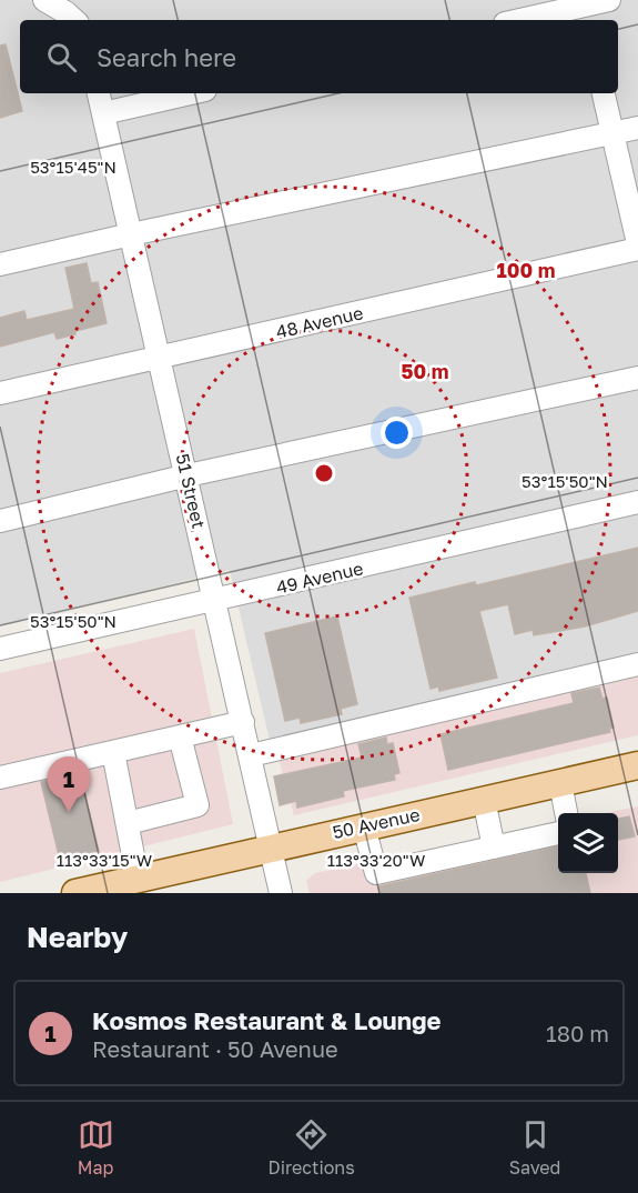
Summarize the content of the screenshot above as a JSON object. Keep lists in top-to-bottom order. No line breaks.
{"streets":{"main road":["50 Avenue"],"street":["48 Avenue","51 Street","49 Avenue"]},"crossings":[["48 Avenue","51 Street"],["51 Street","49 Avenue"],["51 Street","50 Avenue"]],"page":{"search":"Search here","pins":"1","heading":"Nearby","list":[{"mark":"1","name":"Kosmos Restaurant & Lounge","note":"Restaurant · 50 Avenue","value":"180 m"}],"nav":["Map","Directions","Saved"]},"coordinates":["53°15'45\"N","53°15'50\"N","113°33'15\"W","113°33'20\"W"],"rings":["100 m","50 m"]}
